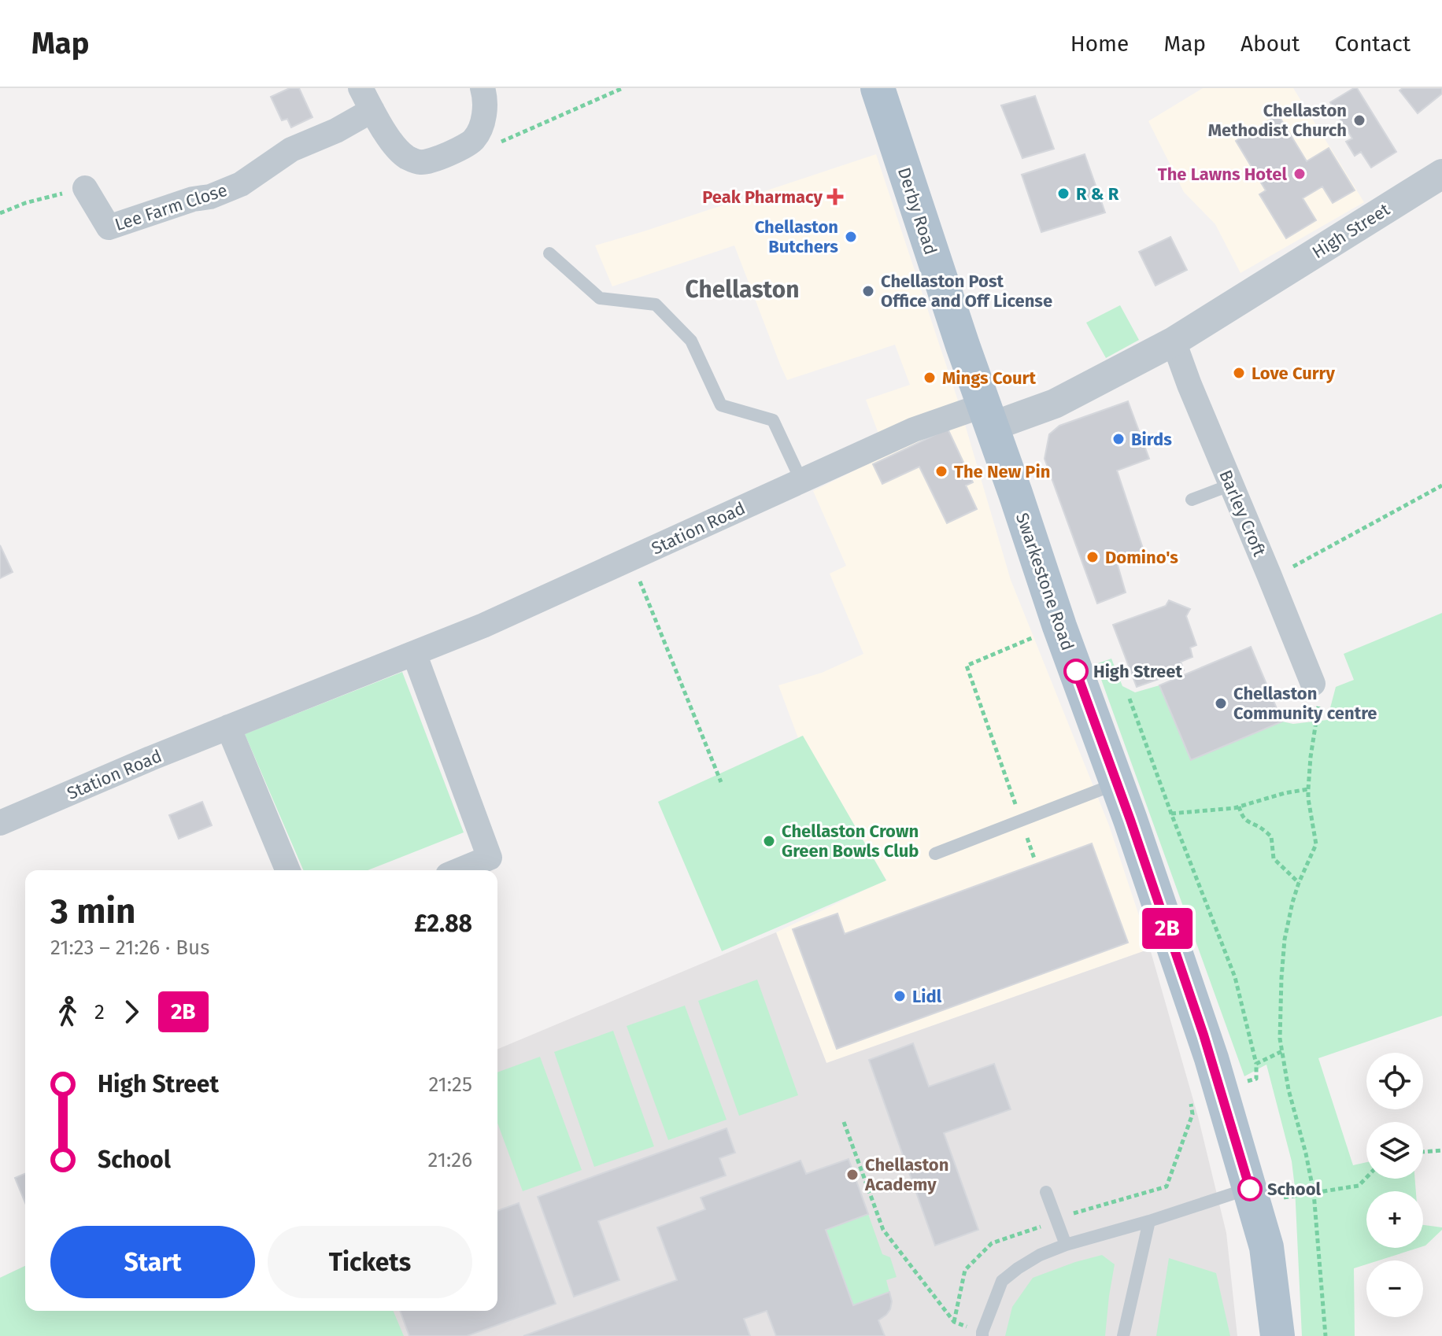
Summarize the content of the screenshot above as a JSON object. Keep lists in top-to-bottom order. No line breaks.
{"streets":{"main road":["Derby Road","Swarkestone Road"],"street":["Lee Farm Close","High Street","Barley Croft","Station Road"]},"crossings":[["Derby Road","High Street"],["Derby Road","Station Road"],["Derby Road","Swarkestone Road"],["High Street","Barley Croft"],["High Street","Station Road"],["High Street","Swarkestone Road"],["Station Road","Swarkestone Road"]],"districts":["Chellaston"],"places":{"other":["Chellaston Methodist Church","The Lawns Hotel","R & R","Chellaston Butchers","Chellaston Post Office and Off License","Love Curry","Mings Court","Birds","The New Pin","Domino's","High Street","Chellaston Community centre","Chellaston Crown Green Bowls Club","Lidl","Chellaston Academy","School"],"health":["Peak Pharmacy"]},"lines":["bus line 2B"],"page":{"header":"Map","nav":["Home","Map","About","Contact"],"on_map":"2B","heading":["3 min","21:23 – 21:26 · Bus","£2.88"],"legs":["2","2B"],"list":[{"name":"High Street","value":"21:25"},{"name":"School","value":"21:26"}],"map_buttons":["+","−"],"buttons":["Start","Tickets"]}}
